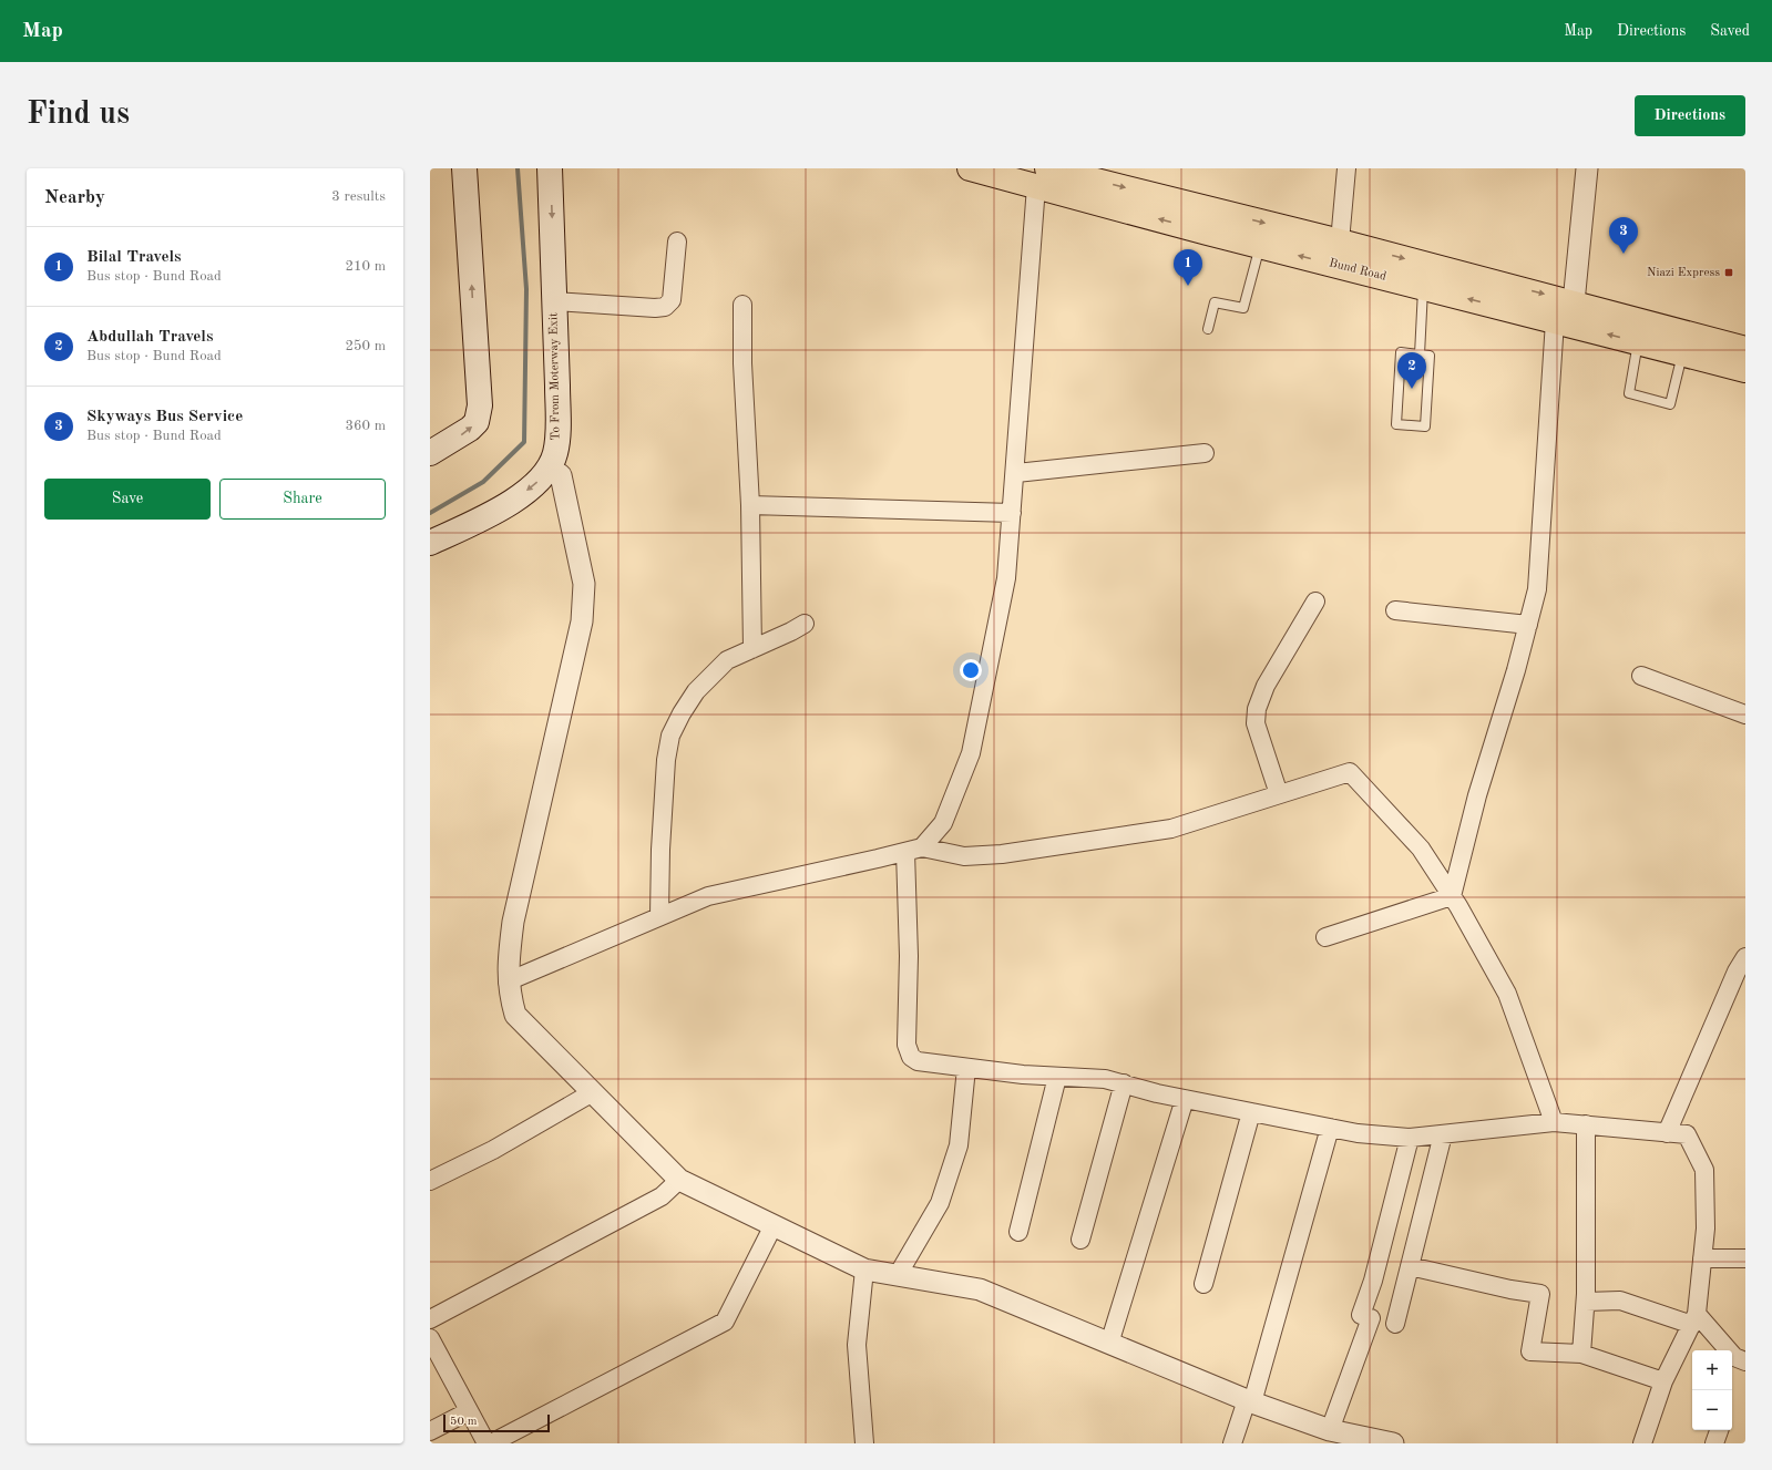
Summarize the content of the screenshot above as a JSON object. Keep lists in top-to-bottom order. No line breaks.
{"streets":{"main road":["Bund Road","To From Moterway Exit"]},"one_way":["To From Moterway Exit"],"places":{"transit":["Niazi Express"]},"scale_bar":"50 m","page":{"header":"Map","nav":["Map","Directions","Saved"],"buttons":["Directions",["Save","Share"]],"title":"Find us","heading":["Nearby","3 results"],"pins":["3","1","2"],"list":[{"mark":"1","name":"Bilal Travels","note":"Bus stop · Bund Road","value":"210 m"},{"mark":"2","name":"Abdullah Travels","note":"Bus stop · Bund Road","value":"250 m"},{"mark":"3","name":"Skyways Bus Service","note":"Bus stop · Bund Road","value":"360 m"}],"map_buttons":["+","−"],"scale":"50 m"}}
